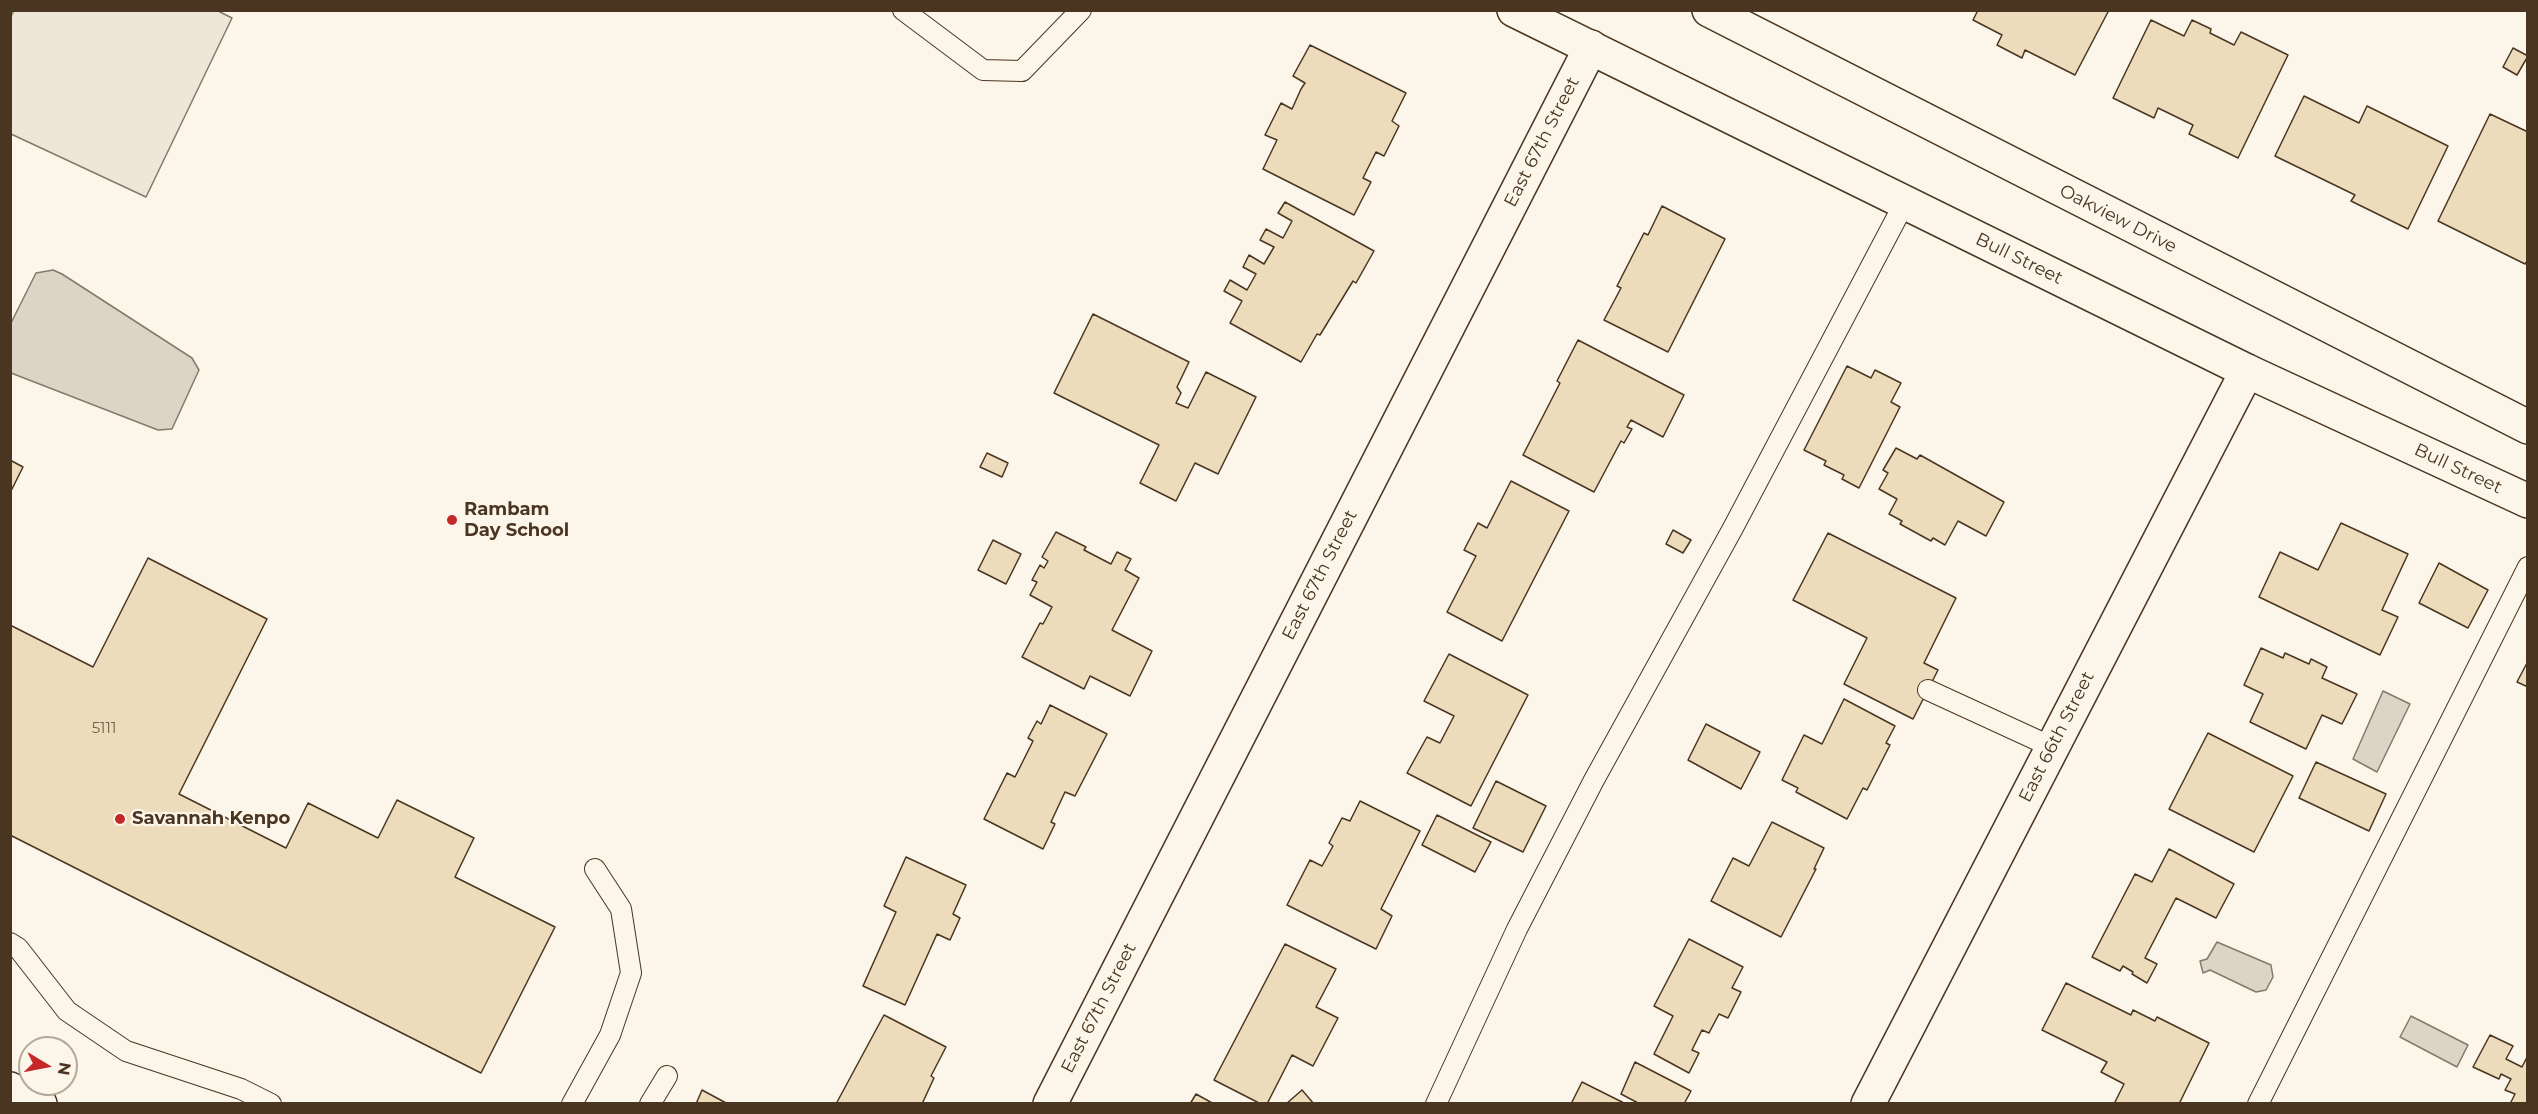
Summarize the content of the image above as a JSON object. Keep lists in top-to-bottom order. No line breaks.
{"streets":{"street":["East 67th Street","Oakview Drive","Bull Street","East 66th Street"]},"crossings":[["East 67th Street","Bull Street"],["Bull Street","East 66th Street"]],"places":["Rambam Day School","Savannah Kenpo"],"house_numbers":["5111"],"north":"right"}
